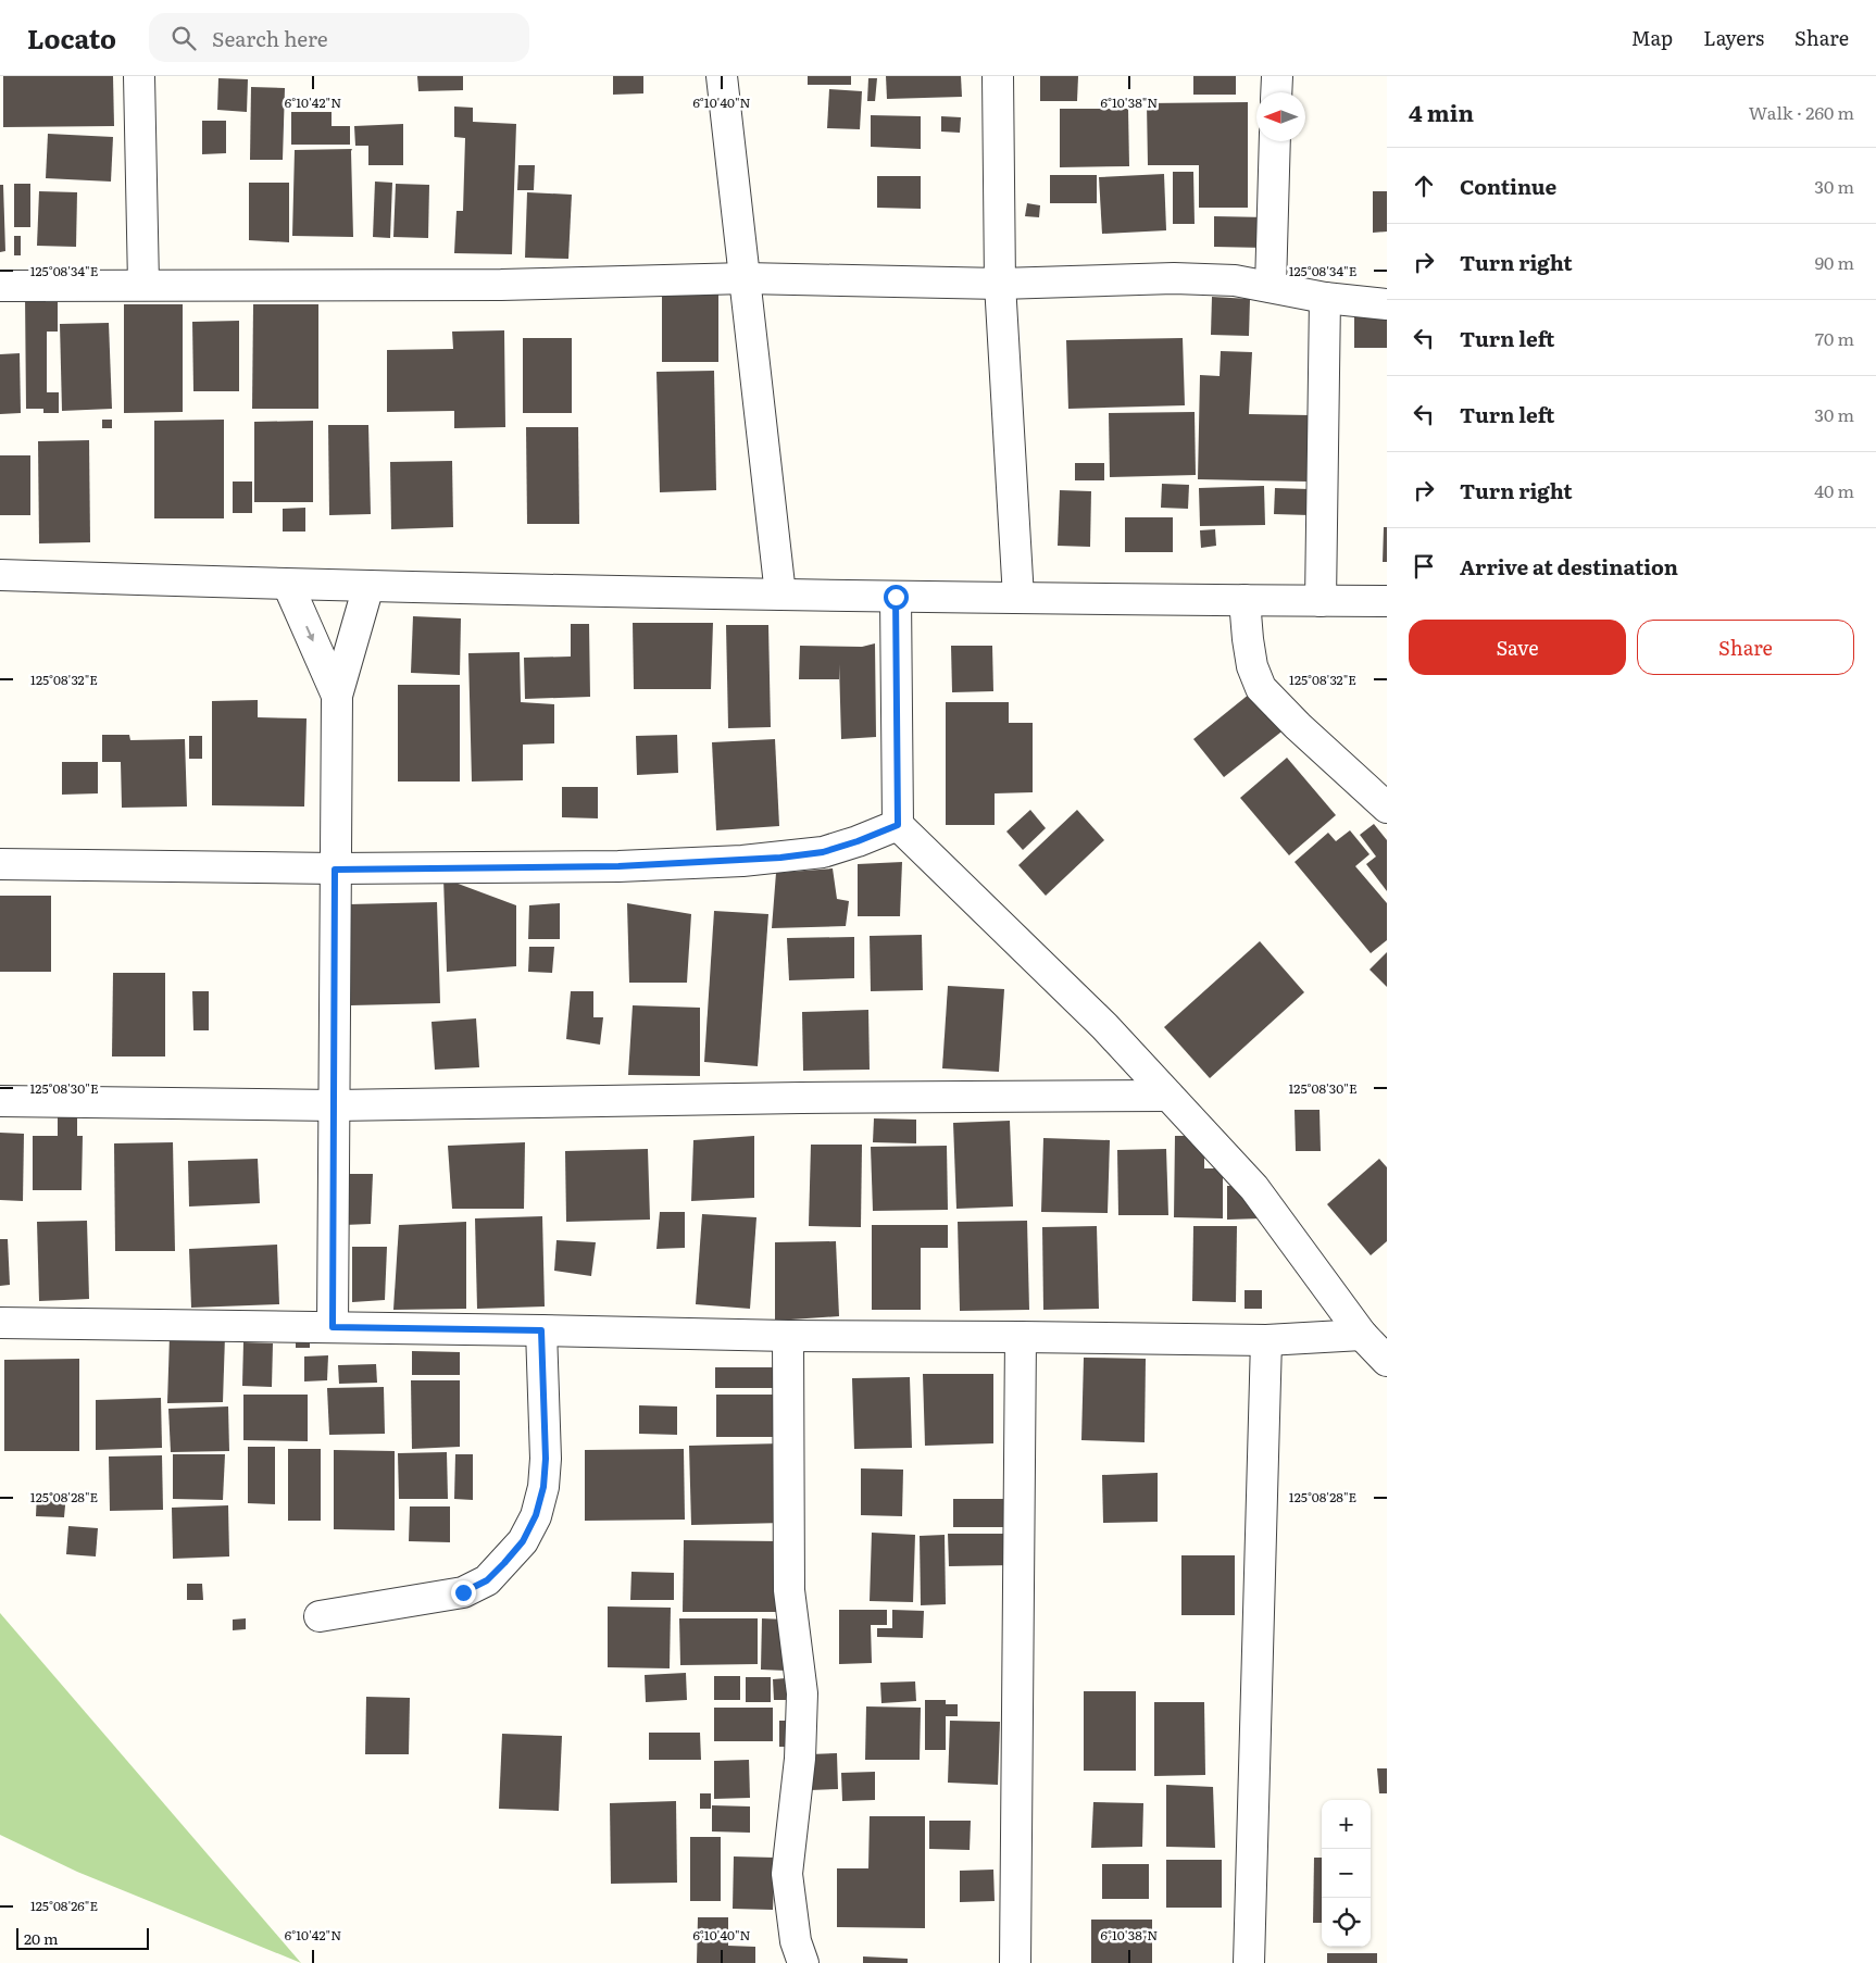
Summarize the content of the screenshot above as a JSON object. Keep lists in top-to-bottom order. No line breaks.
{"scale_bar":"20 m","north":"left","page":{"header":"Locato","search":"Search here","nav":["Map","Layers","Share"],"heading":["4 min","Walk · 260 m"],"list":[["Continue","30 m"],["Turn right","90 m"],["Turn left","70 m"],["Turn left","30 m"],["Turn right","40 m"],"Arrive at destination"],"buttons":["Save","Share"],"map_buttons":["+","−"],"scale":"20 m"},"coordinates":["6°10'42\"N","6°10'40\"N","6°10'38\"N","125°08'34\"E","125°08'32\"E","125°08'30\"E","125°08'28\"E","125°08'26\"E"]}
